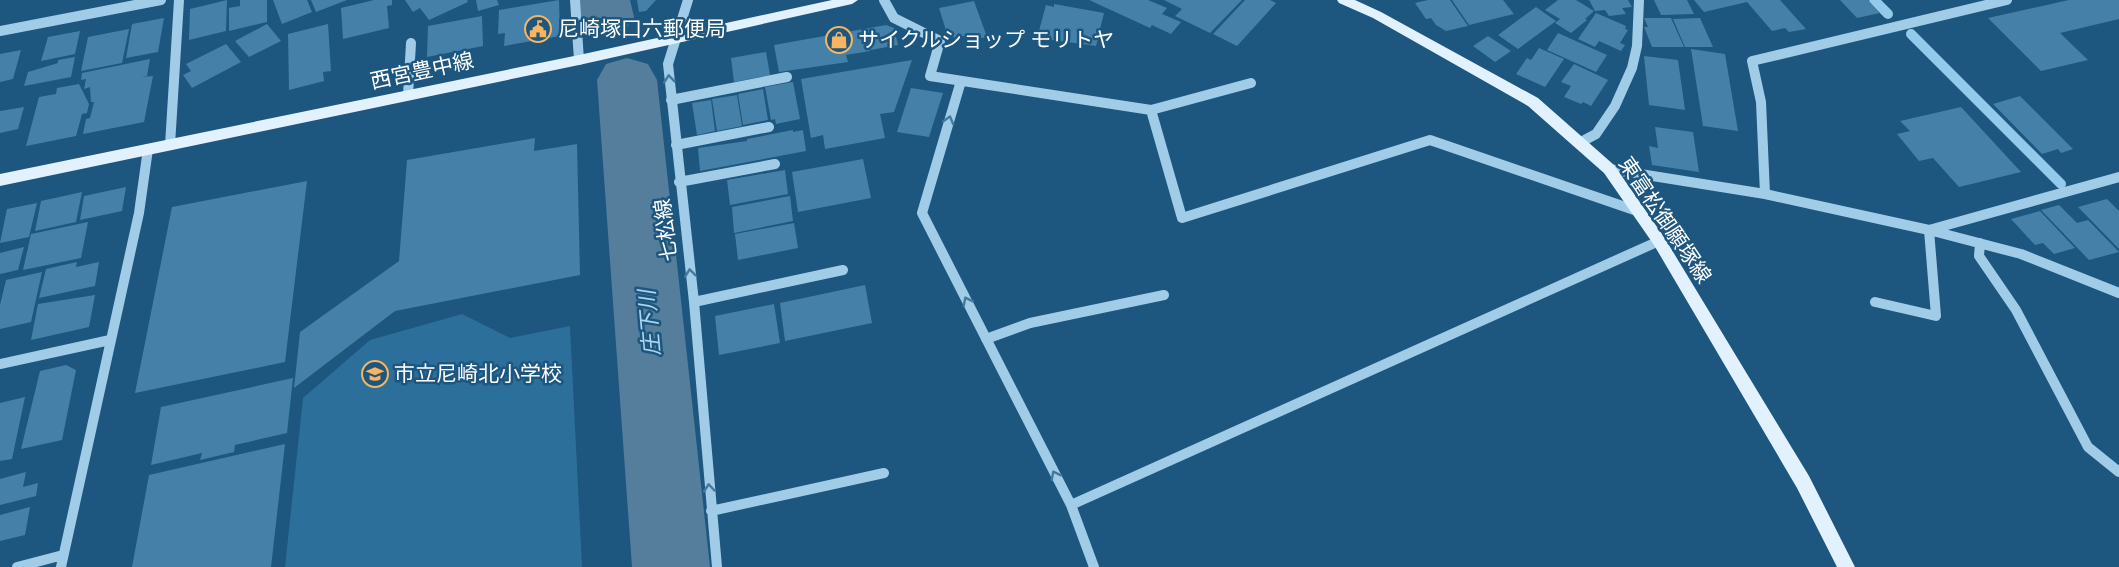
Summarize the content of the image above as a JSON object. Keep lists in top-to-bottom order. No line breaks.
{"streets":{"main road":["西宮豊中線","東富松御願塚線"],"street":["七松線"]},"crossings":[["西宮豊中線","七松線"]],"one_way":["七松線"],"water":["庄下川"],"places":{"public building":["尼崎塚口六郵便局"],"shop":["サイクルショップ モリトヤ"],"school or university":["市立尼崎北小学校"]}}
